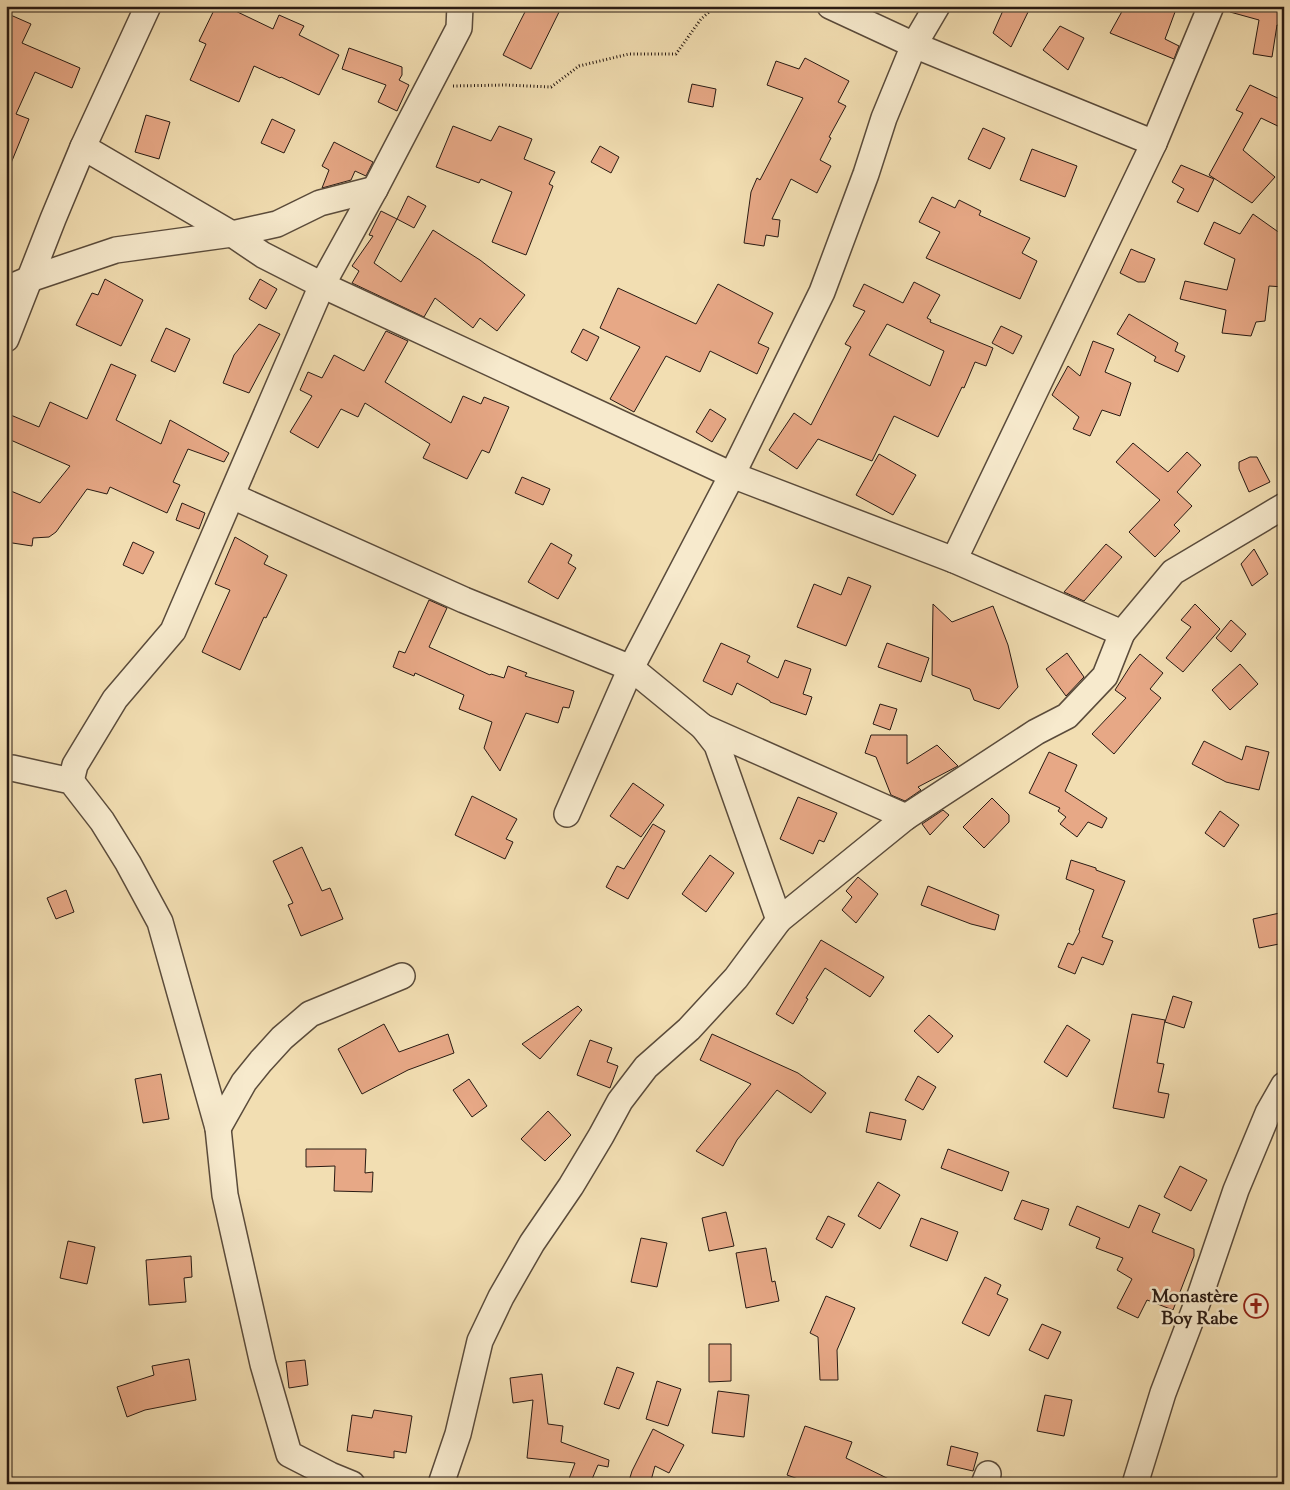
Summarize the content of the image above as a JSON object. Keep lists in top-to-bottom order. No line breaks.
{"places":{"church":["Monastère Boy Rabe"]}}
